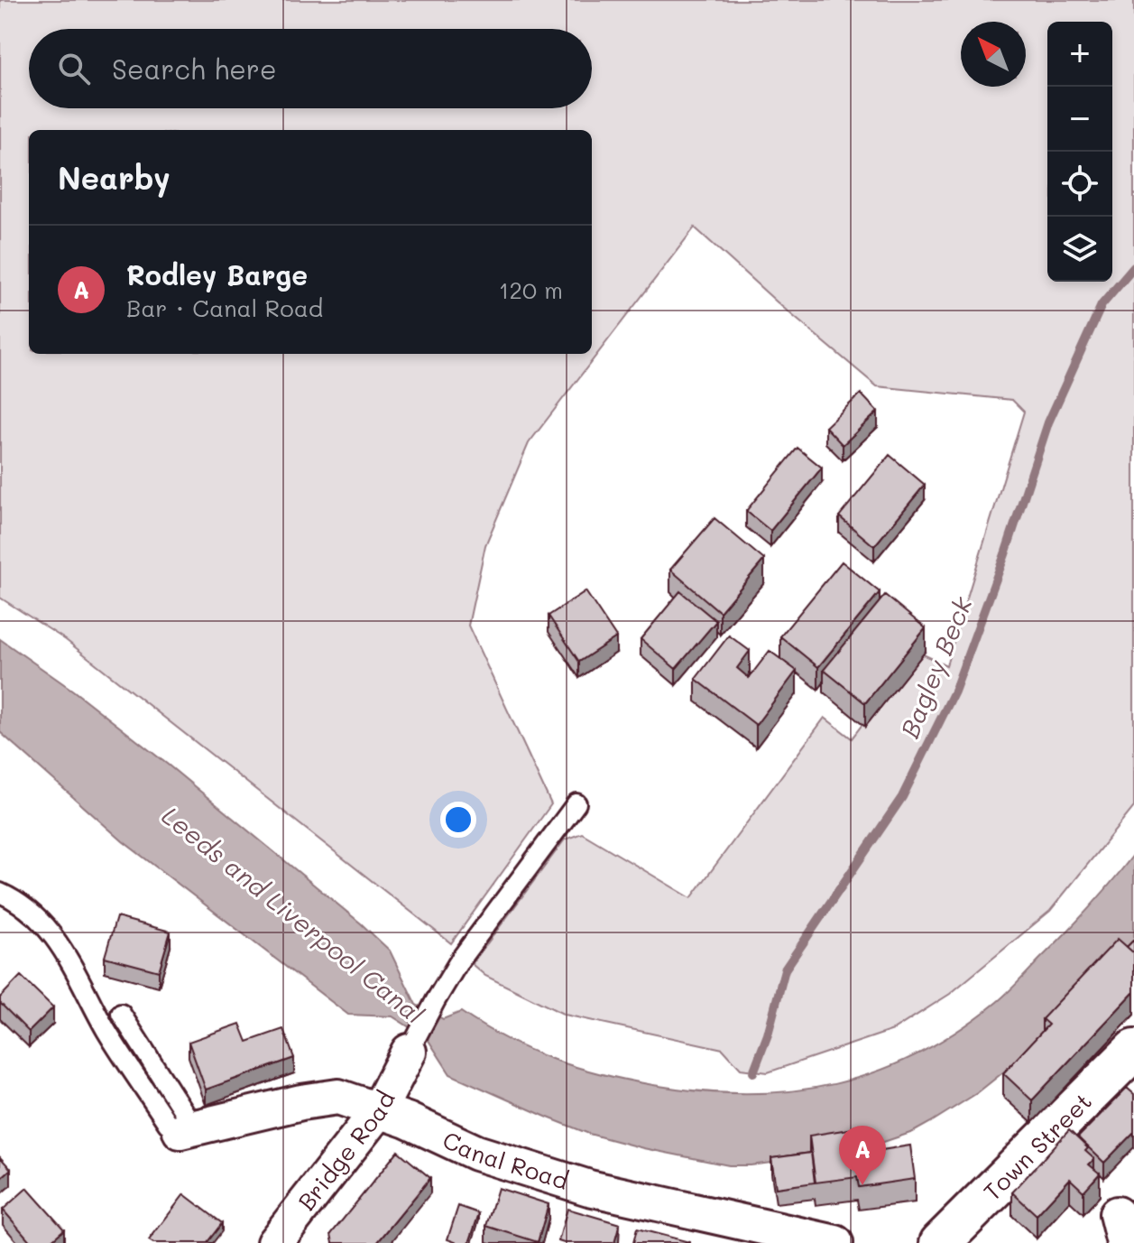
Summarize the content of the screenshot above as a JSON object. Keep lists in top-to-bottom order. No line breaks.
{"streets":{"main road":["Town Street"],"street":["Bridge Road","Canal Road"]},"crossings":[["Bridge Road","Canal Road"]],"water":["Bagley Beck","Leeds and Liverpool Canal"],"north":"top left","page":{"map_buttons":["+","−"],"search":"Search here","heading":"Nearby","list":[{"mark":"A","name":"Rodley Barge","note":"Bar · Canal Road","value":"120 m"}],"pins":"A"}}
